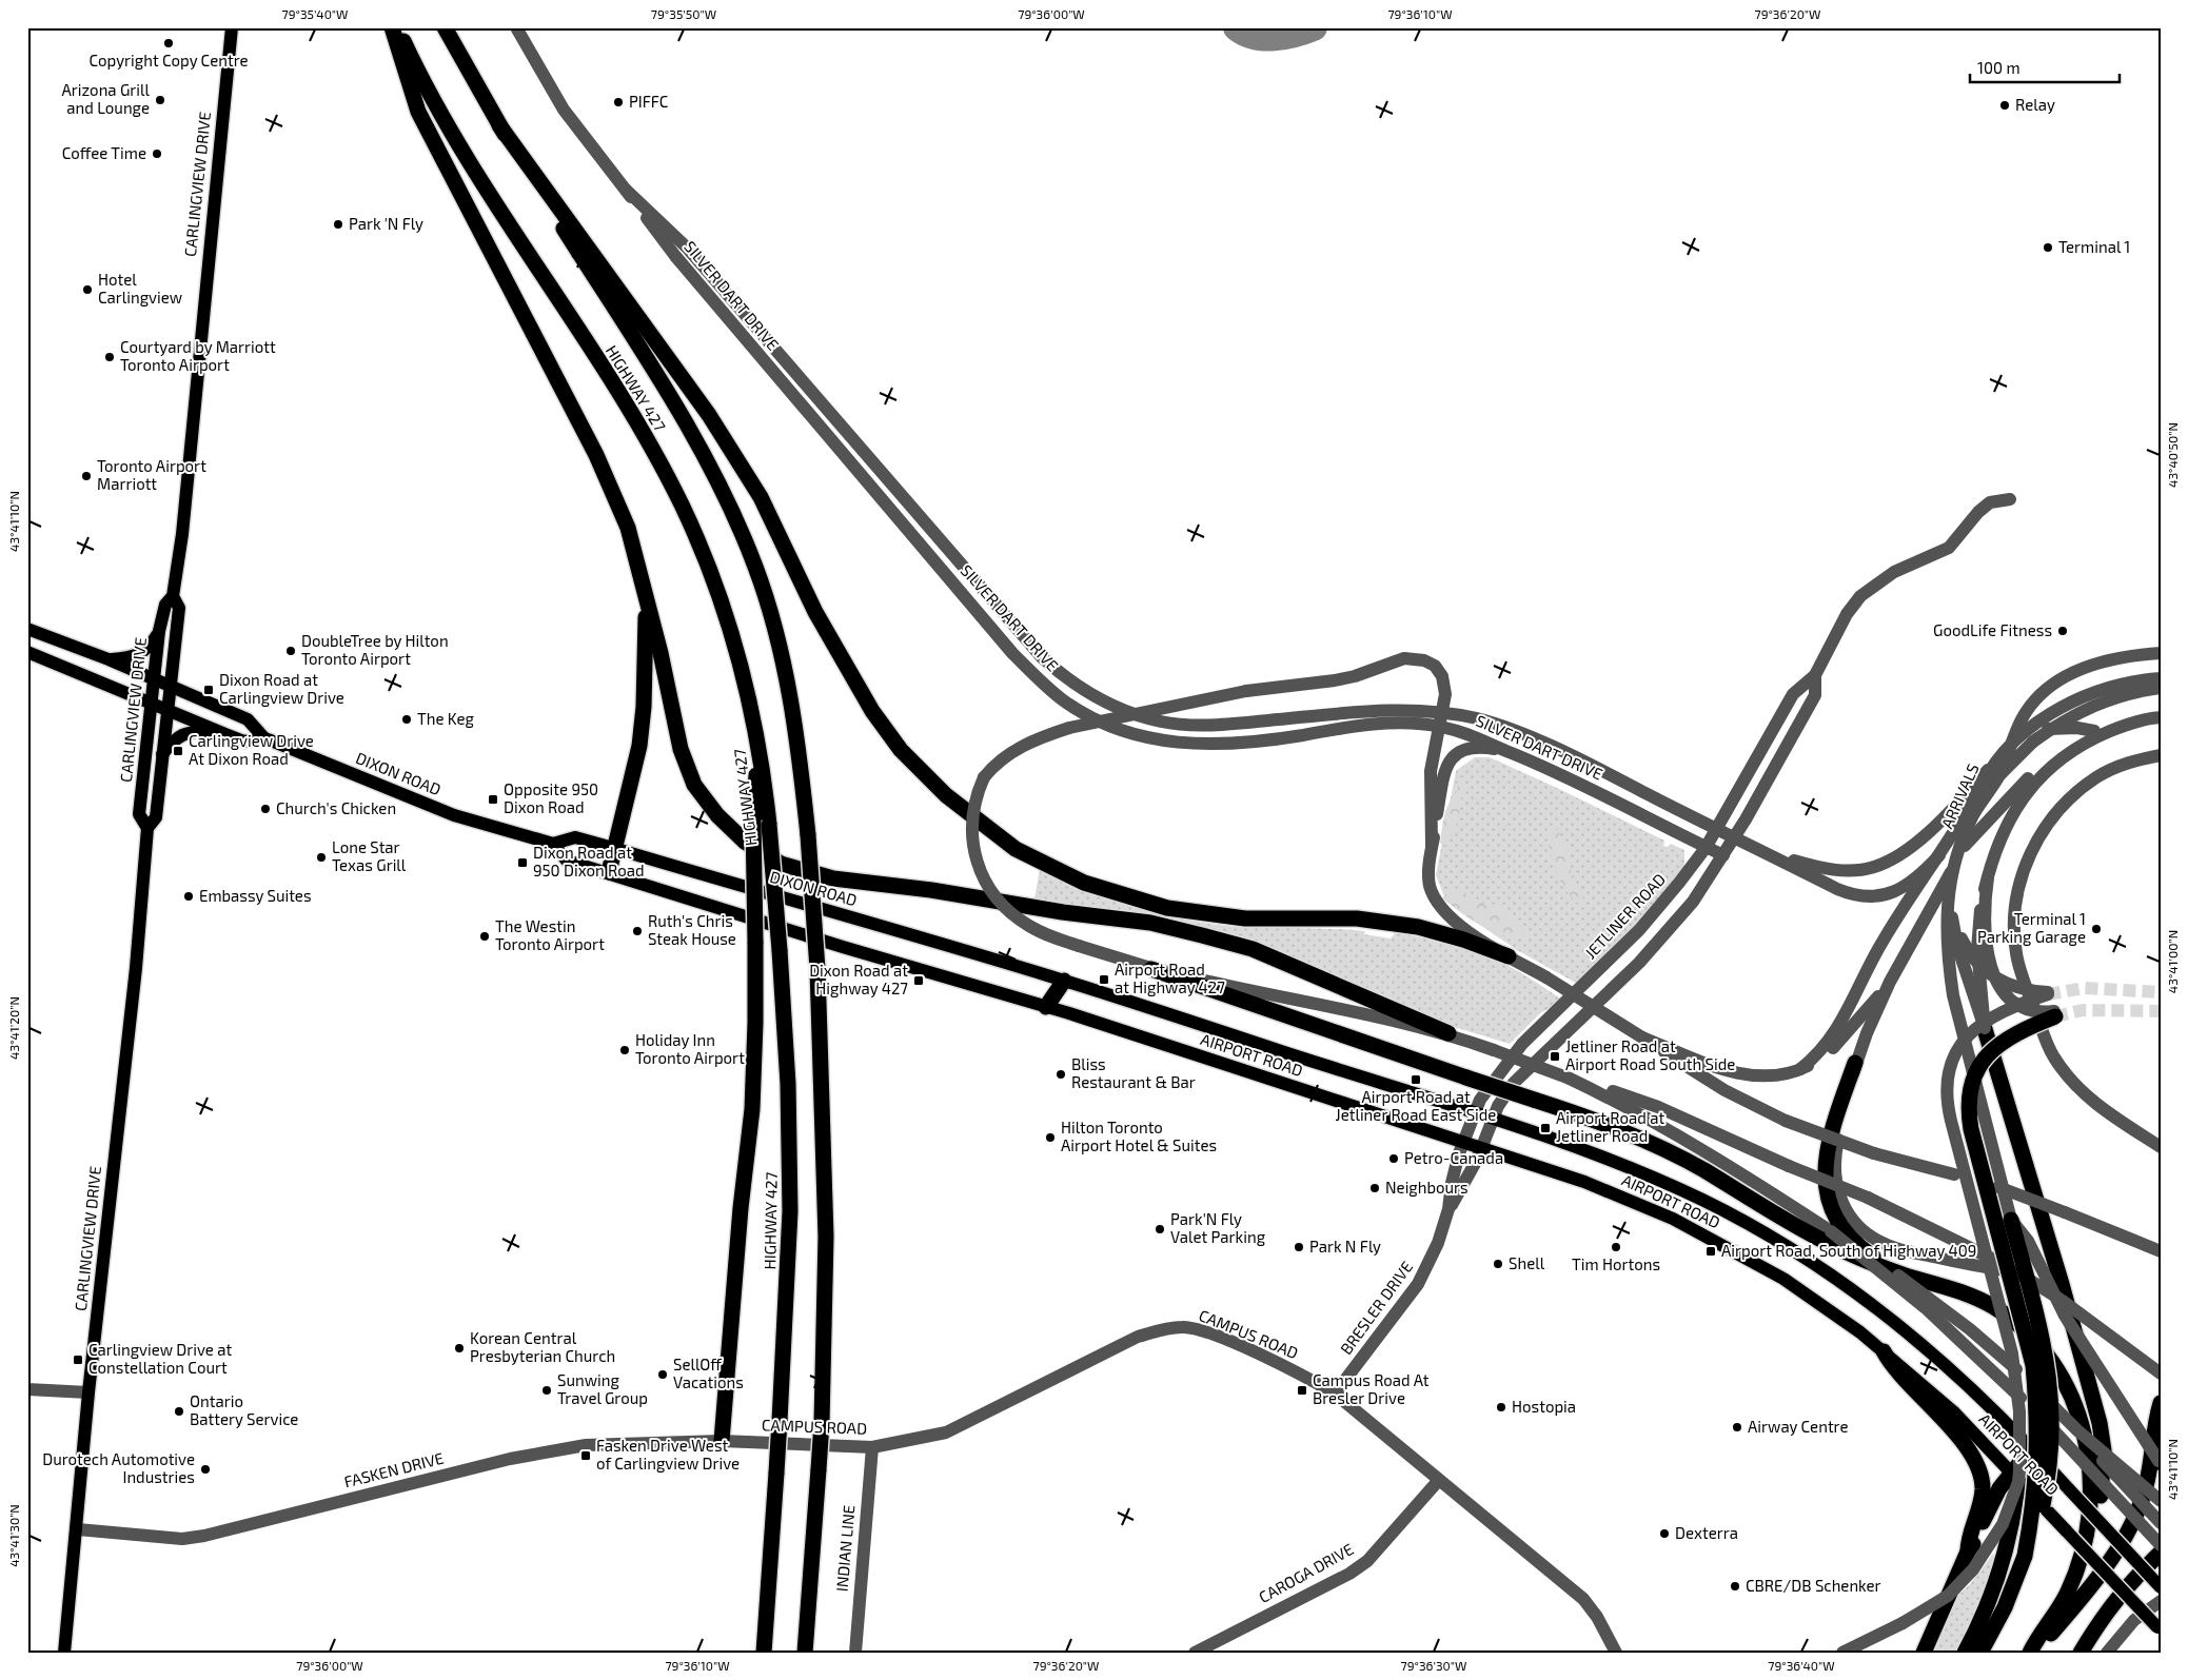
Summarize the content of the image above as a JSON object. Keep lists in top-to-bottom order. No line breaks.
{"streets":{"highway":["HIGHWAY 427"],"main road":["CARLINGVIEW DRIVE","DIXON ROAD","AIRPORT ROAD"],"street":["SILVER DART DRIVE","ARRIVALS","JETLINER ROAD","BRESLER DRIVE","CAMPUS ROAD","FASKEN DRIVE","INDIAN LINE","CAROGA DRIVE"]},"crossings":[["CARLINGVIEW DRIVE","DIXON ROAD"],["CARLINGVIEW DRIVE","FASKEN DRIVE"],["SILVER DART DRIVE","JETLINER ROAD"],["DIXON ROAD","AIRPORT ROAD"],["JETLINER ROAD","AIRPORT ROAD"],["JETLINER ROAD","BRESLER DRIVE"],["AIRPORT ROAD","BRESLER DRIVE"],["BRESLER DRIVE","CAMPUS ROAD"],["CAMPUS ROAD","FASKEN DRIVE"],["CAMPUS ROAD","INDIAN LINE"],["CAMPUS ROAD","CAROGA DRIVE"]],"places":{"other":["Copyright Copy Centre","Arizona Grill and Lounge","PIFFC","Relay","Coffee Time","Park 'N Fly","Terminal 1","Hotel Carlingview","Courtyard by Marriott Toronto Airport","Toronto Airport Marriott","GoodLife Fitness","DoubleTree by Hilton Toronto Airport","The Keg","Church's Chicken","Lone Star Texas Grill","Embassy Suites","Terminal 1 Parking Garage","Ruth's Chris Steak House","The Westin Toronto Airport","Holiday Inn Toronto Airport","Bliss Restaurant & Bar","Hilton Toronto Airport Hotel & Suites","Petro-Canada","Neighbours","Park'N Fly Valet Parking","Park N Fly","Tim Hortons","Shell","Korean Central Presbyterian Church","SellOff Vacations","Sunwing Travel Group","Hostopia","Ontario Battery Service","Airway Centre","Durotech Automotive Industries","Dexterra","CBRE/DB Schenker"],"transit":["Dixon Road at Carlingview Drive","Carlingview Drive At Dixon Road","Opposite 950 Dixon Road","Dixon Road at 950 Dixon Road","Airport Road at Highway 427","Dixon Road at Highway 427","Jetliner Road at Airport Road South Side","Airport Road at Jetliner Road East Side","Airport Road at Jetliner Road","Airport Road, South of Highway 409","Carlingview Drive at Constellation Court","Campus Road At Bresler Drive","Fasken Drive West of Carlingview Drive"]},"scale_bar":"100 m","coordinates":["79°35'40\"W","79°35'50\"W","79°36'00\"W","79°36'10\"W","79°36'20\"W","43°40'50\"N","43°41'10\"N","43°41'00\"N","43°41'20\"N","43°41'30\"N","79°36'30\"W","79°36'40\"W"]}
